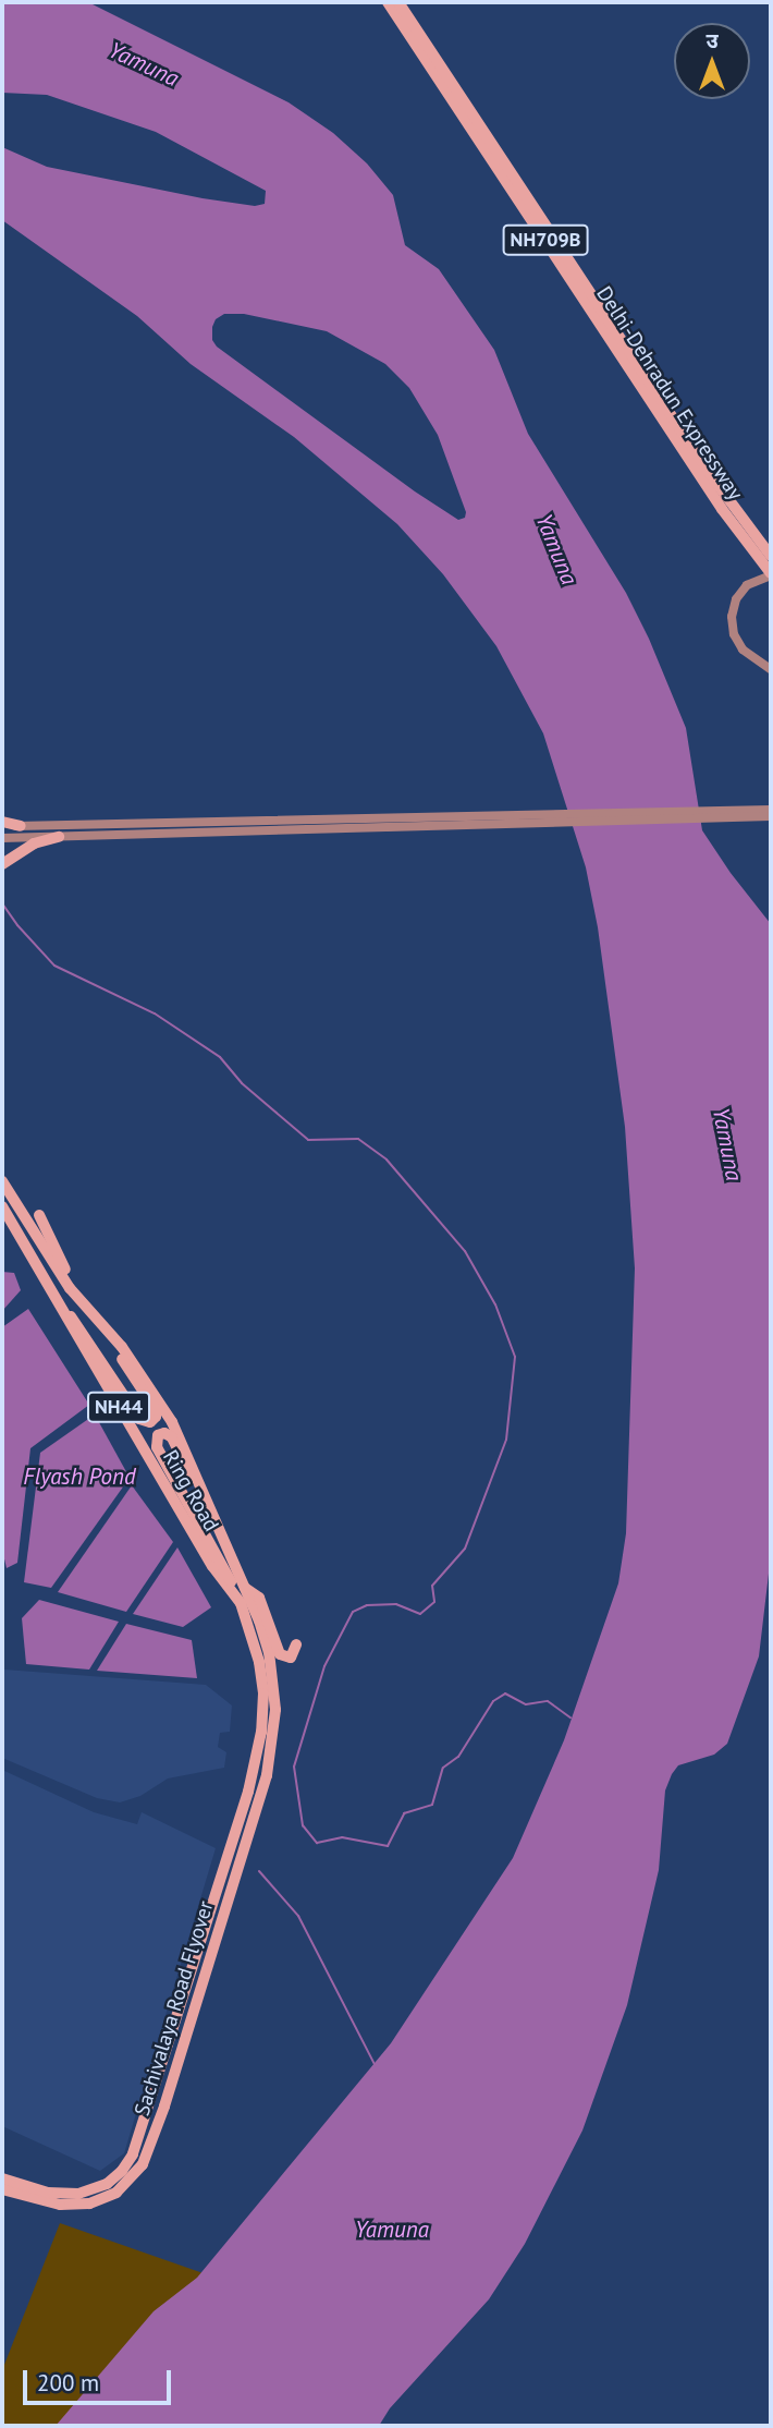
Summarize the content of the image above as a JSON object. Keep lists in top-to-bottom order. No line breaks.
{"streets":{"highway":["NH709B","Delhi-Dehradun Expressway","NH44","Ring Road","Sachivalaya Road Flyover"]},"crossings":[["Ring Road","Sachivalaya Road Flyover"]],"water":["Yamuna","Flyash Pond"],"scale_bar":"200 m","north":"top"}
